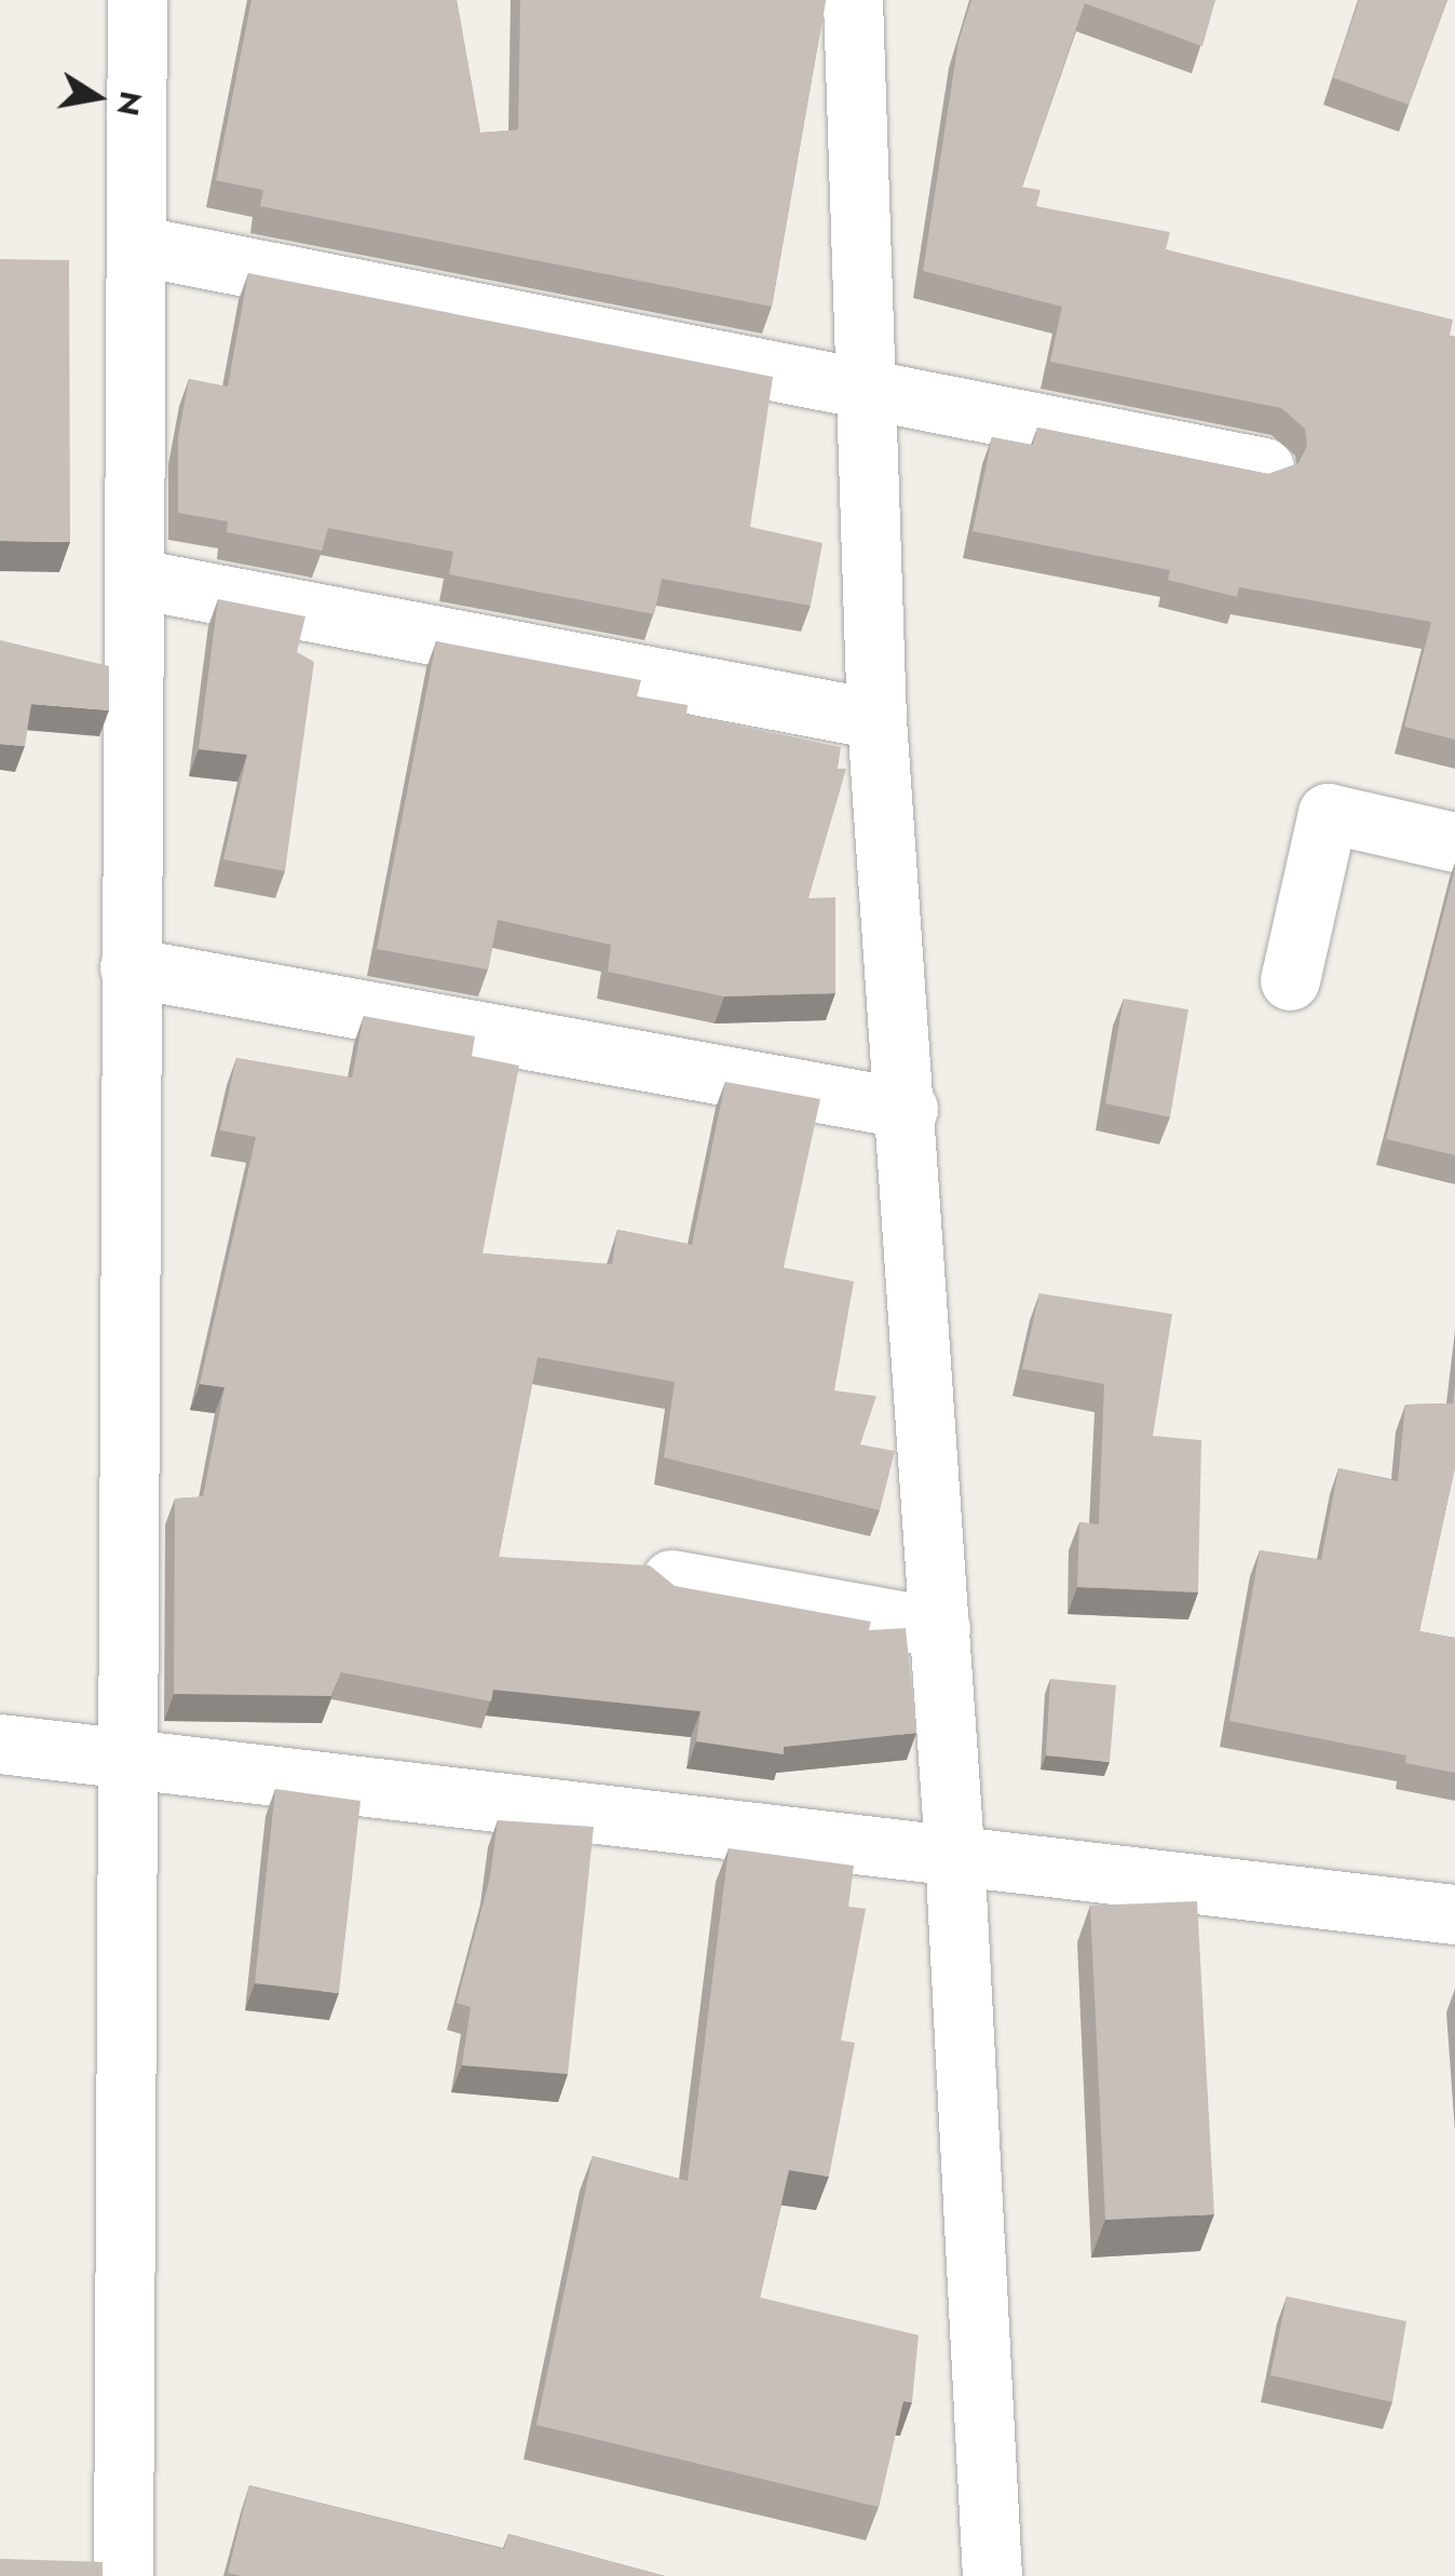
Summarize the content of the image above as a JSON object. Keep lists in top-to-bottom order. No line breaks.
{"north":"right"}
